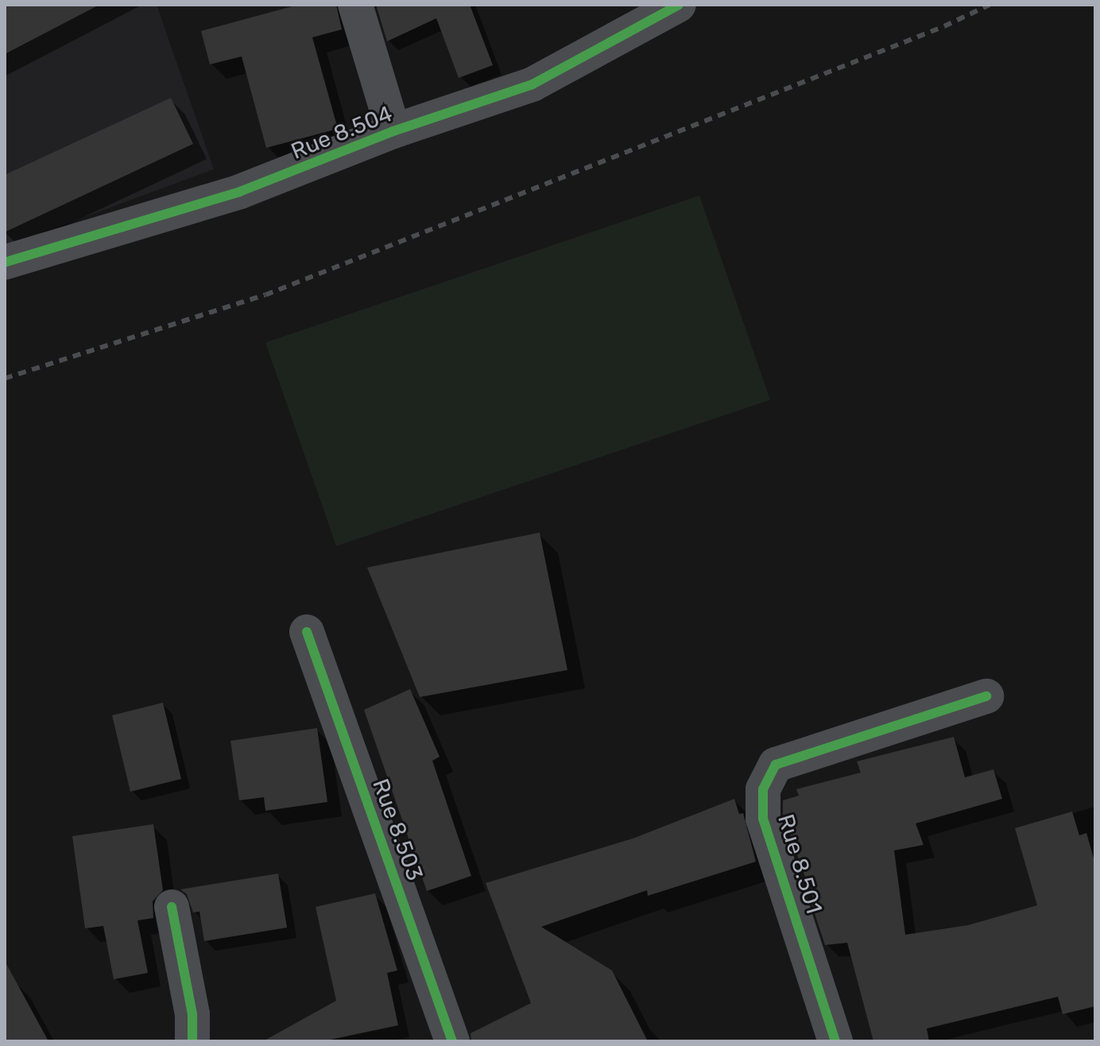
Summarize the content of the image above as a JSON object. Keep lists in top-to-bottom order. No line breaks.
{"streets":{"street":["Rue 8.504","Rue 8.503","Rue 8.501"]}}
